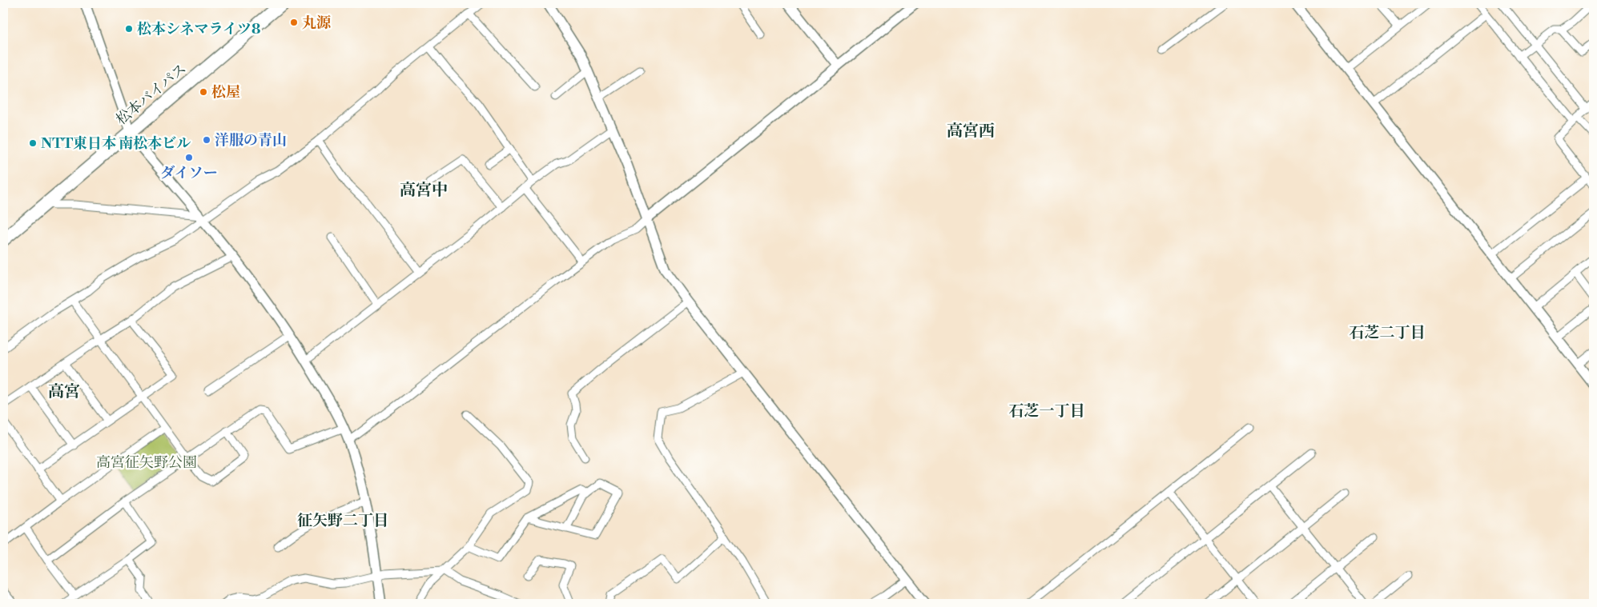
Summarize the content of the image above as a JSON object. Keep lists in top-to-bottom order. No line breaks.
{"streets":{"highway":["松本バイパス"]},"districts":["高宮西","高宮中","石芝二丁目","高宮","石芝一丁目","征矢野二丁目"],"parks":["高宮征矢野公園"],"places":["丸源","松本シネマライツ8","松屋","洋服の青山","NTT東日本 南松本ビル","ダイソー"]}
